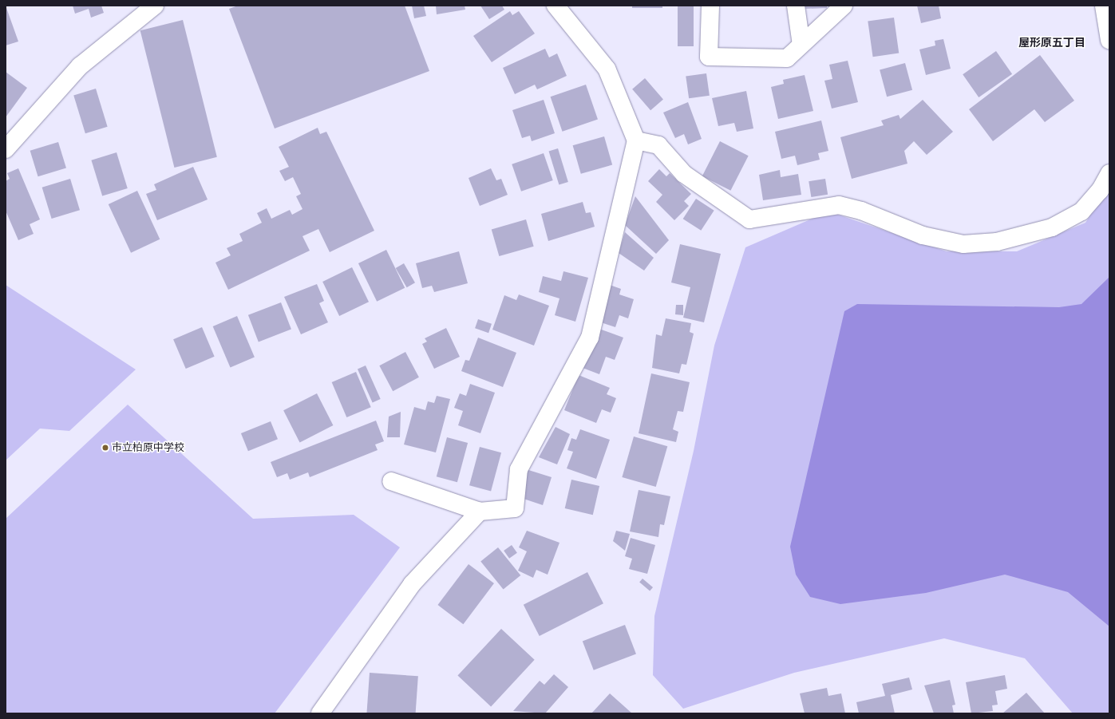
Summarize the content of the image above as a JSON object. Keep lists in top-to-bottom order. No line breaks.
{"districts":["屋形原五丁目"],"places":["市立柏原中学校"]}
